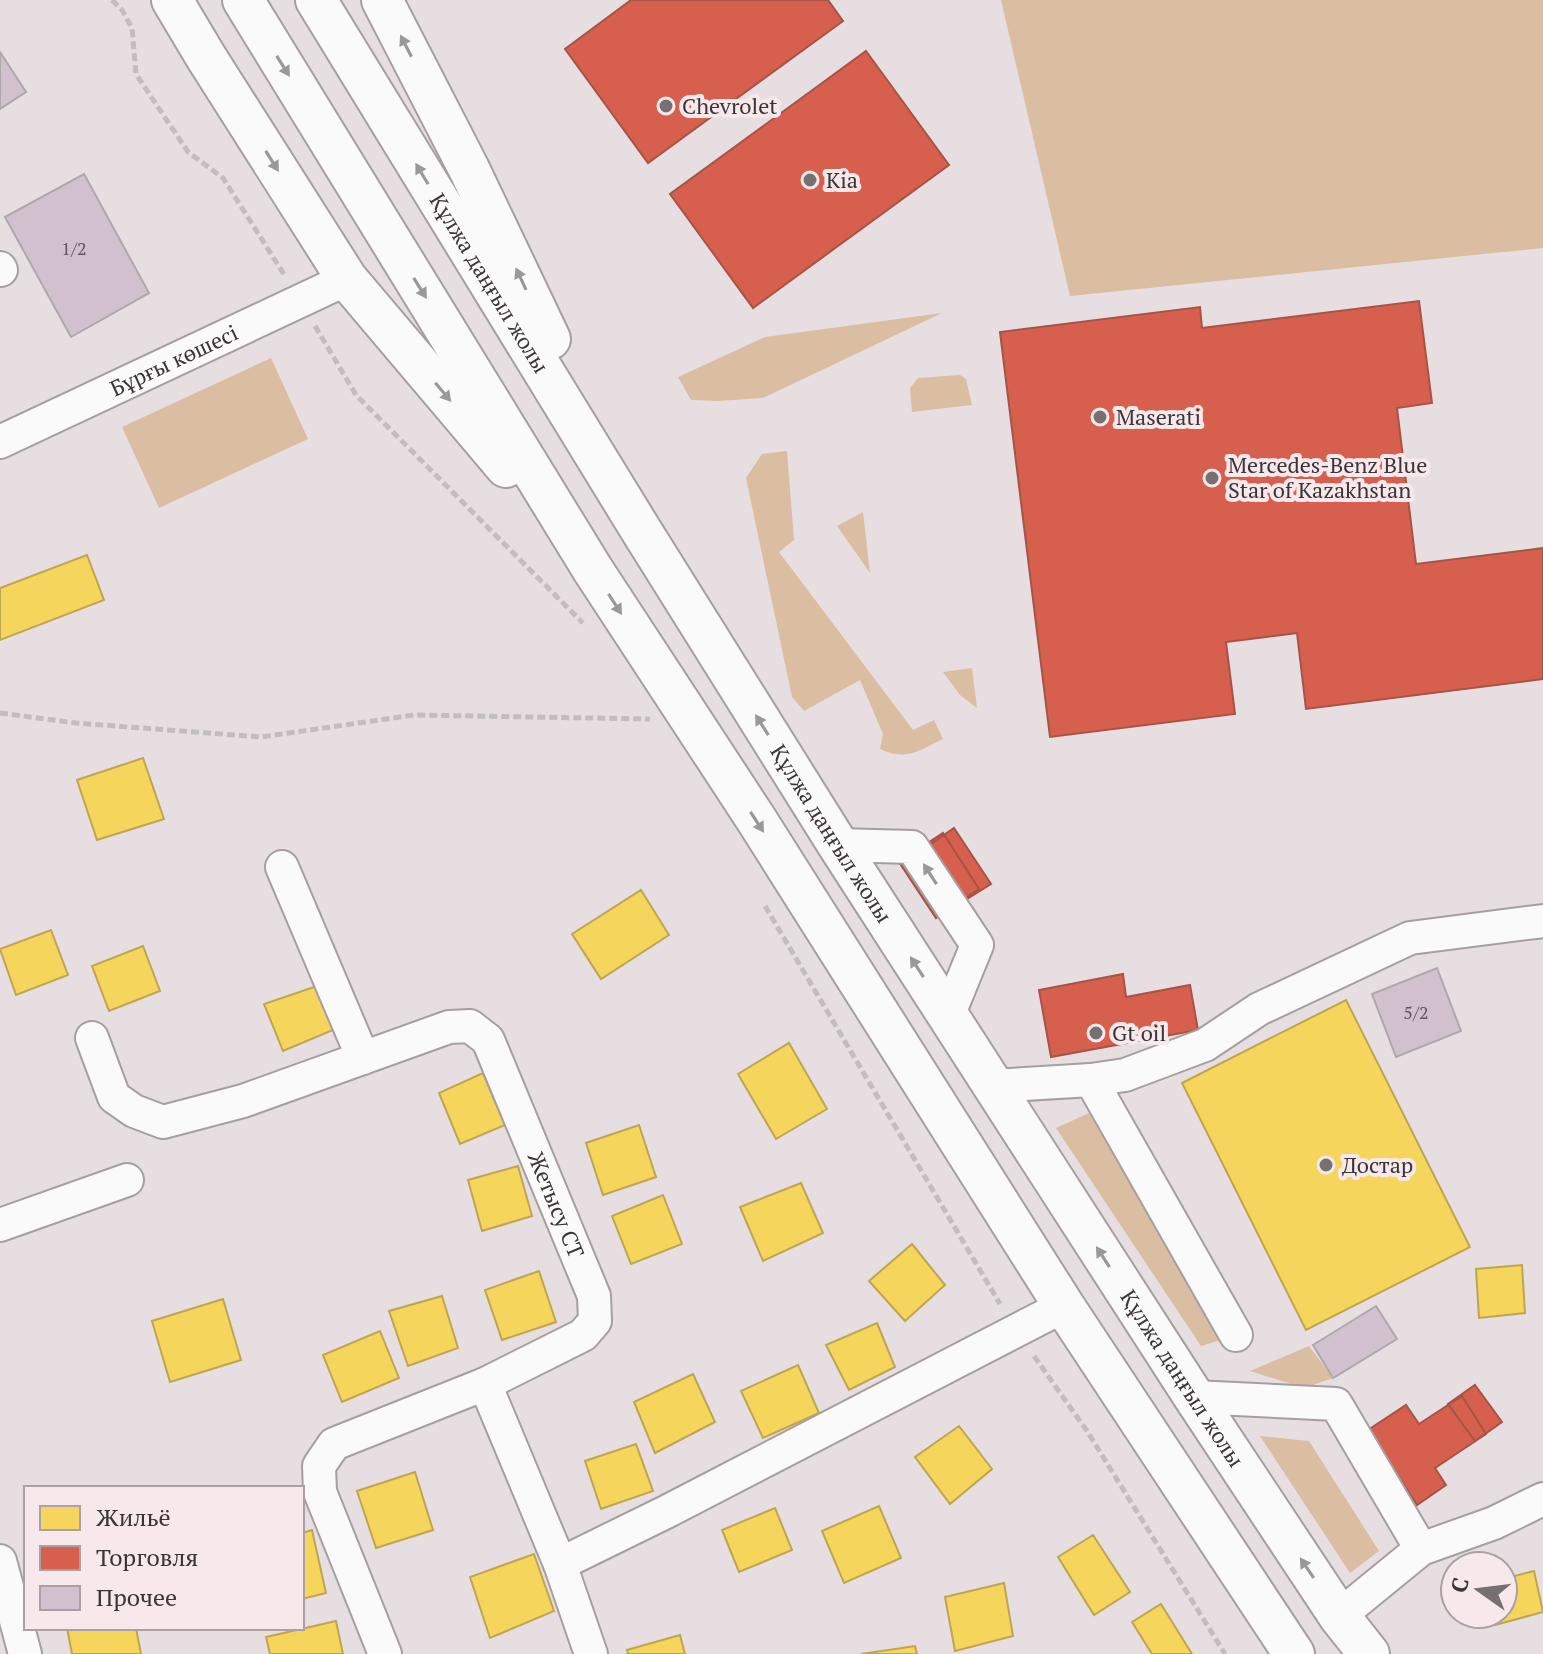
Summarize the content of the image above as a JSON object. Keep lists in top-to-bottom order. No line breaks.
{"streets":{"main road":["Құлжа даңғыл жолы"],"street":["Бұрғы көшесі","Жетысу СТ"]},"places":["Chevrolet","Kia","Maserati","Mercedes-Benz Blue Star of Kazakhstan","Gt oil","Достар"],"house_numbers":["1/2","5/2"],"legend":["Жильё","Торговля","Прочее"],"north":"left"}
